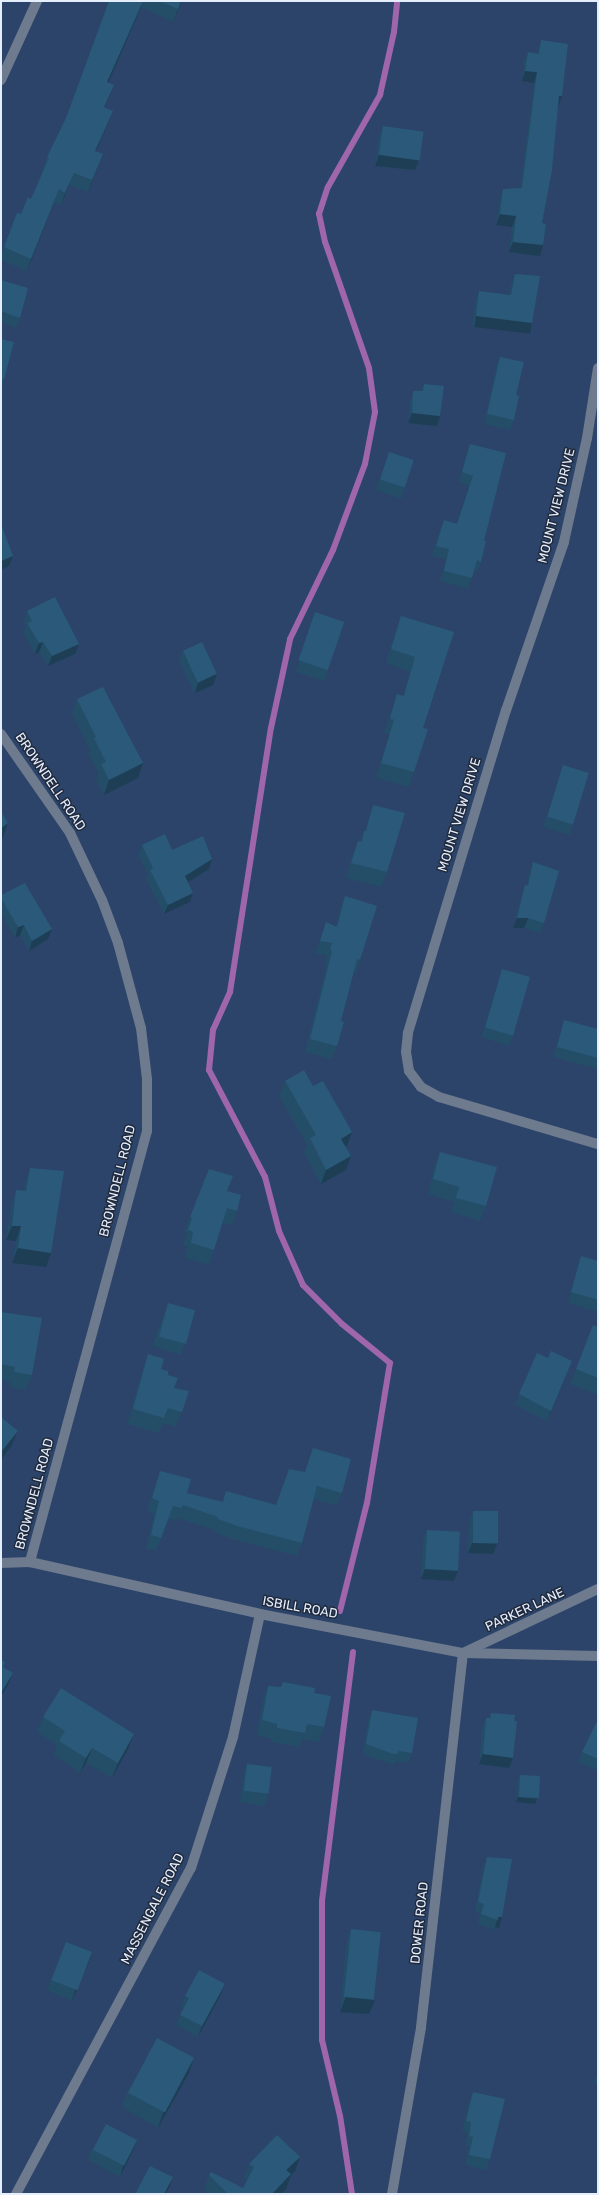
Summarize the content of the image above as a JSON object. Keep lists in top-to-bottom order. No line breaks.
{"streets":{"street":["MOUNT VIEW DRIVE","BROWNDELL ROAD","ISBILL ROAD","PARKER LANE","MASSENGALE ROAD","DOWER ROAD"]},"crossings":[["BROWNDELL ROAD","ISBILL ROAD"],["ISBILL ROAD","PARKER LANE"],["ISBILL ROAD","MASSENGALE ROAD"],["ISBILL ROAD","DOWER ROAD"],["PARKER LANE","DOWER ROAD"]]}
